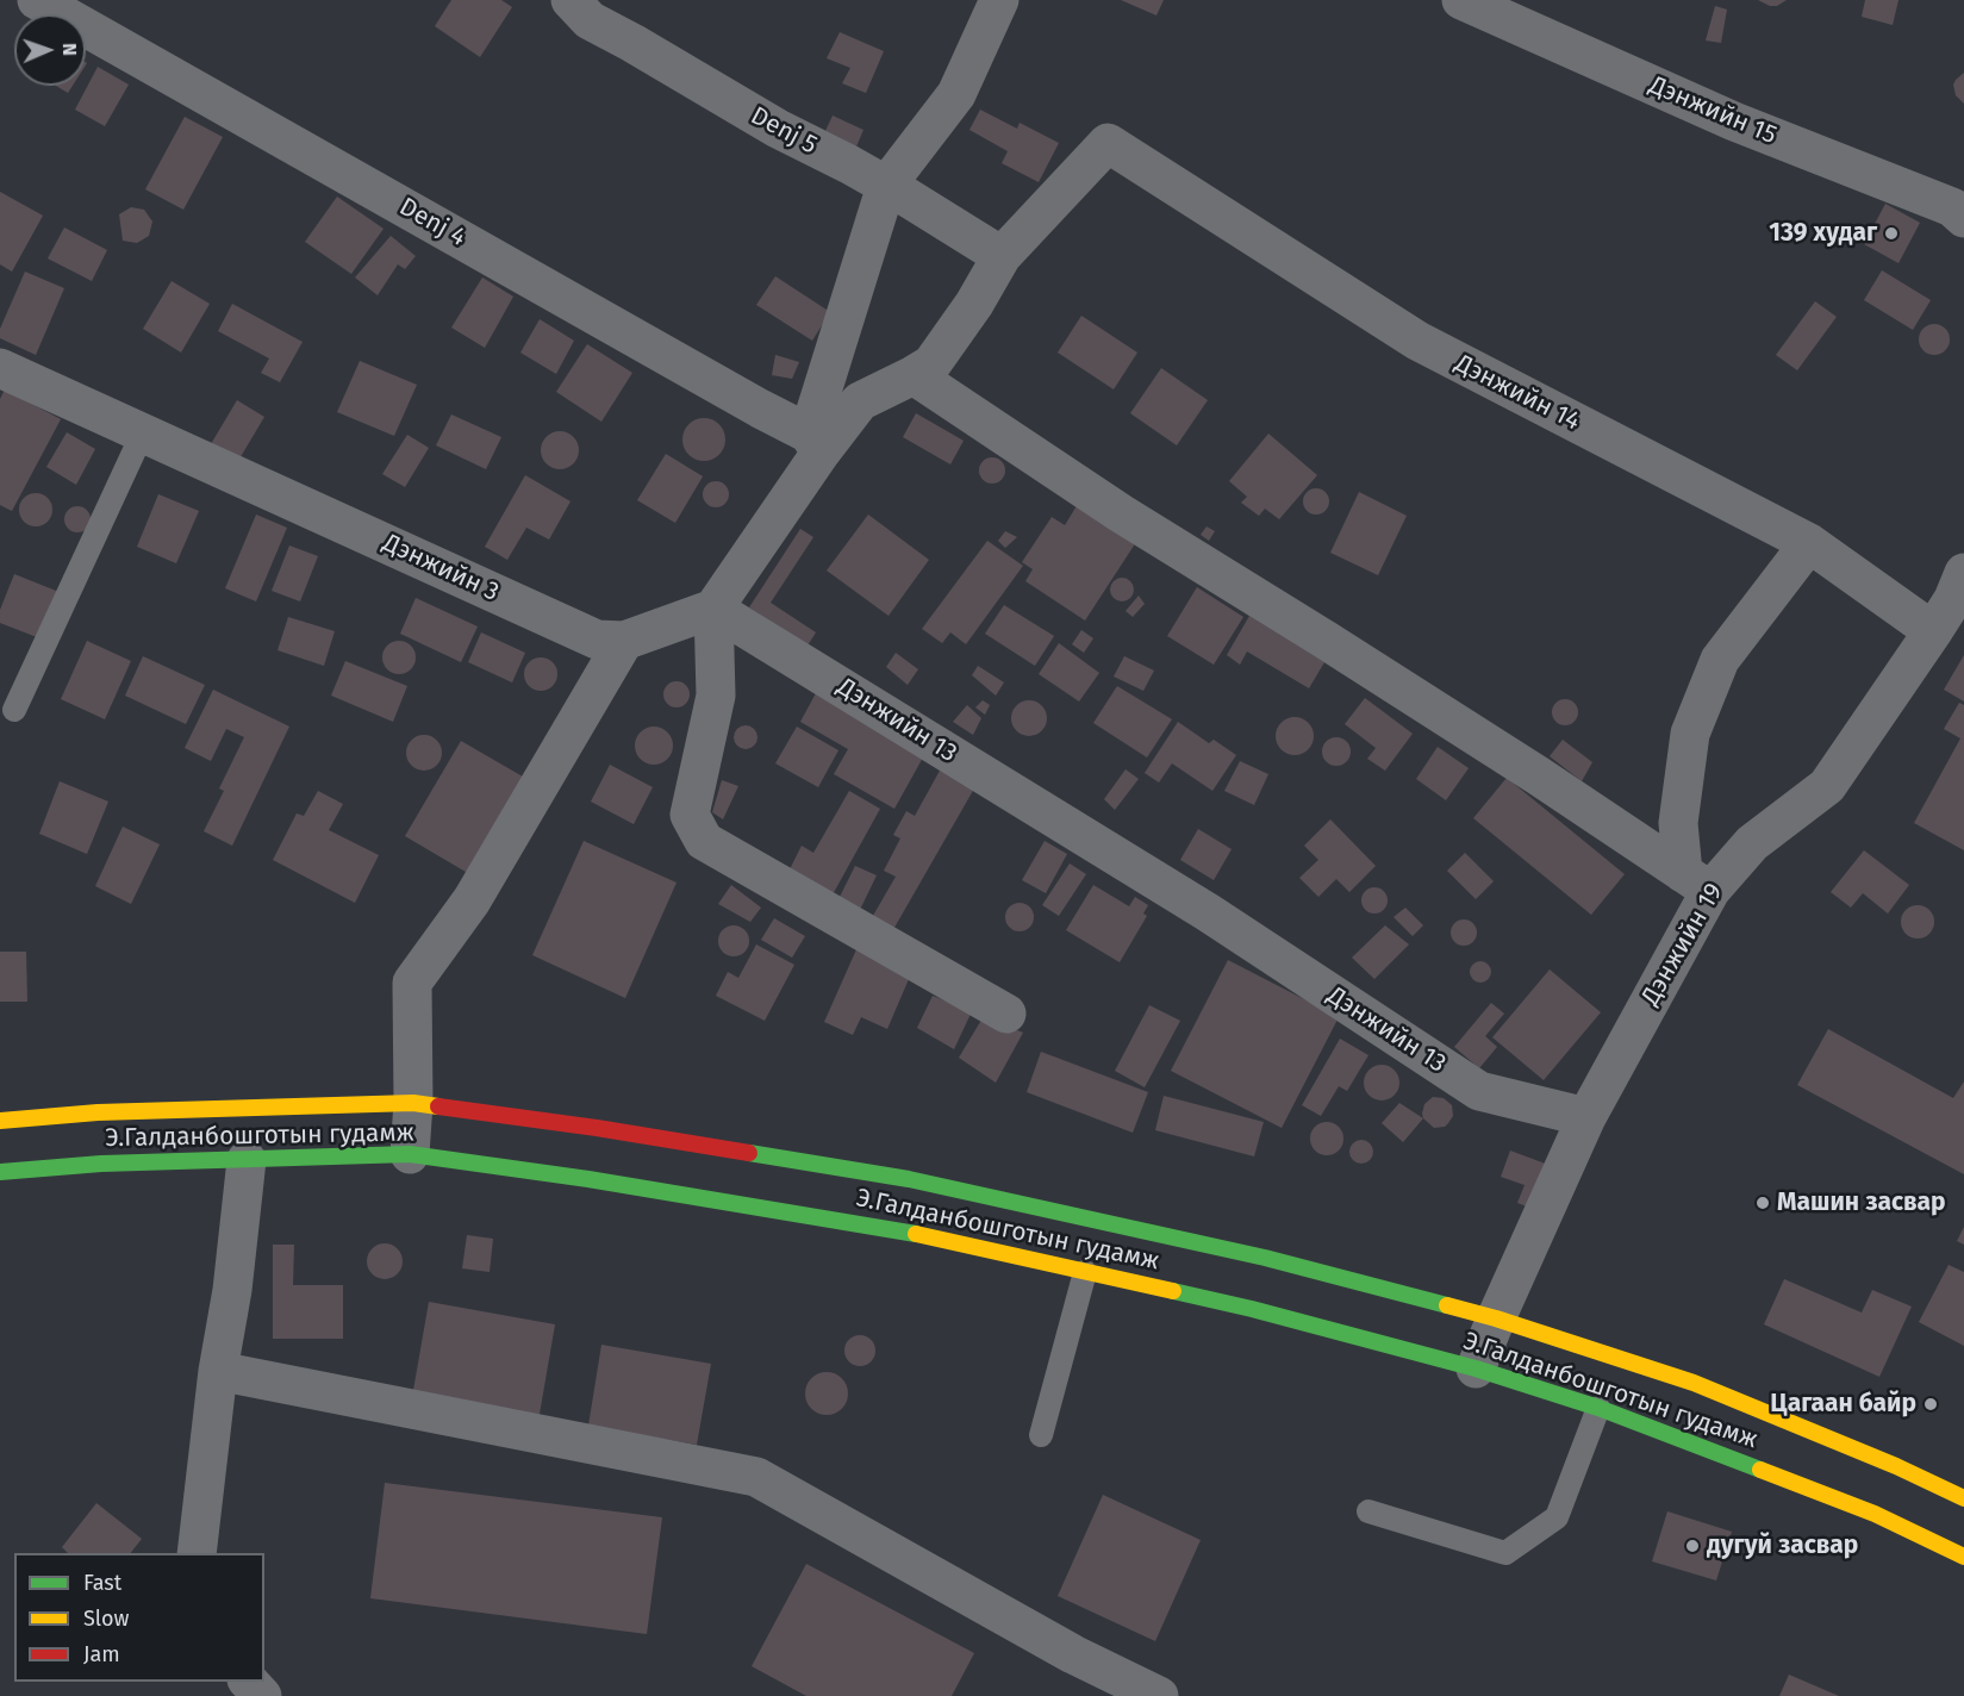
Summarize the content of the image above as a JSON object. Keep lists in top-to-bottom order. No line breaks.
{"streets":{"main road":["Э.Галданбошготын гудамж"],"street":["Дэнжийн 15","Denj 5","Denj 4","Дэнжийн 14","Дэнжийн 3","Дэнжийн 13","Дэнжийн 19"]},"crossings":[["Denj 5","Дэнжийн 14"],["Дэнжийн 14","Дэнжийн 19"],["Дэнжийн 3","Дэнжийн 13"],["Дэнжийн 13","Дэнжийн 19"],["Дэнжийн 19","Э.Галданбошготын гудамж"]],"places":["139 худаг","Машин засвар","Цагаан байр","дугуй засвар"],"legend":["Fast","Slow","Jam"],"north":"right"}
